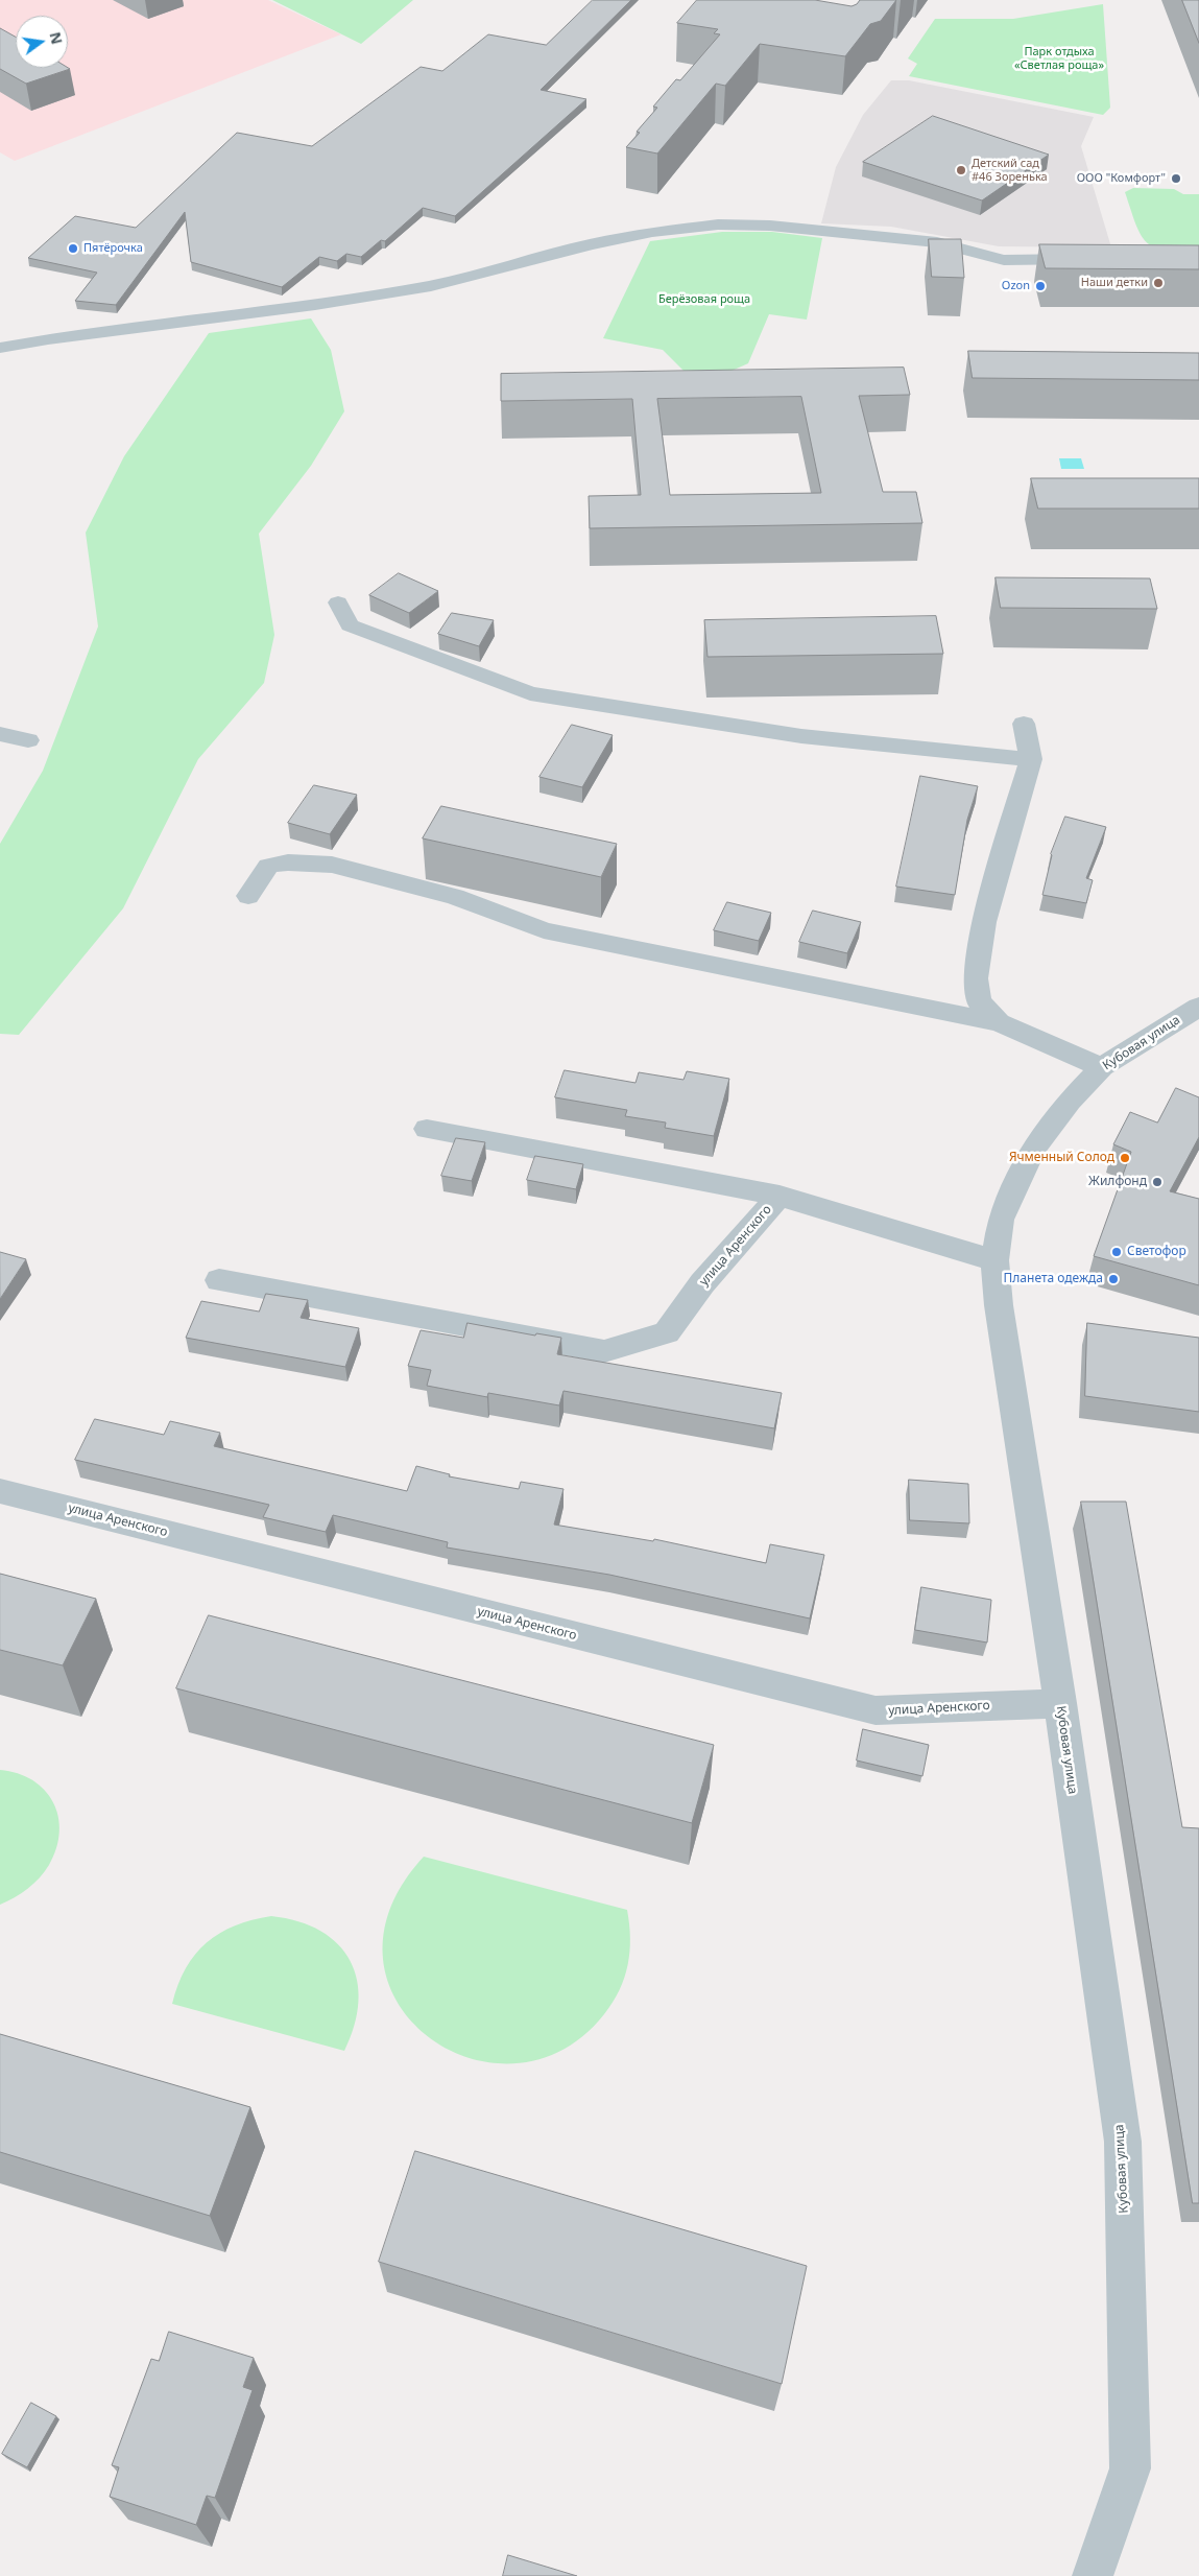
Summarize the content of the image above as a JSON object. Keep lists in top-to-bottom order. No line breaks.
{"streets":{"street":["Кубовая улица","улица Аренского"]},"crossings":[["Кубовая улица","улица Аренского"]],"parks":["Парк отдыха «Светлая роща»","Берёзовая роща"],"places":["Детский сад #46 Зоренька","ООО \"Комфорт\"","Пятёрочка","Наши детки","Ozon","Ячменный Солод","Жилфонд","Светофор","Планета одежда"],"north":"right"}
